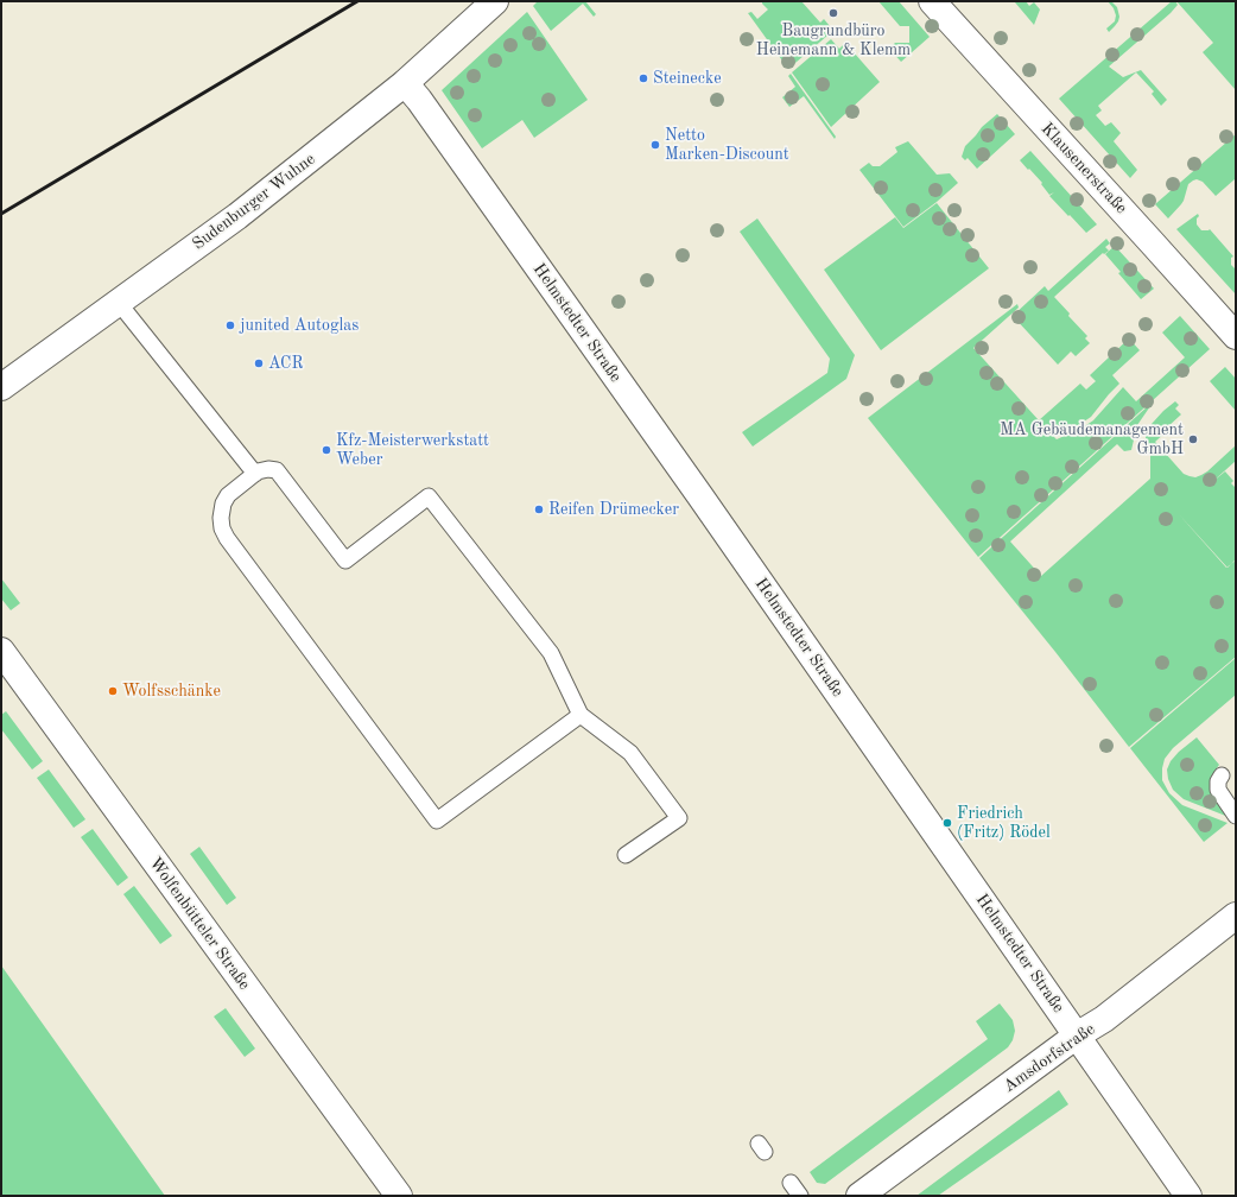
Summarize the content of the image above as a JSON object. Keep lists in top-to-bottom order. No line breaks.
{"streets":{"street":["Klausenerstraße","Sudenburger Wuhne","Helmstedter Straße","Wolfenbütteler Straße","Amsdorfstraße"]},"crossings":[["Sudenburger Wuhne","Helmstedter Straße"],["Helmstedter Straße","Amsdorfstraße"]],"places":["Baugrundbüro Heinemann & Klemm","Steinecke","Netto Marken-Discount","junited Autoglas","ACR","MA Gebäudemanagement GmbH","Kfz-Meisterwerkstatt Weber","Reifen Drümecker","Wolfsschänke","Friedrich (Fritz) Rödel"]}
